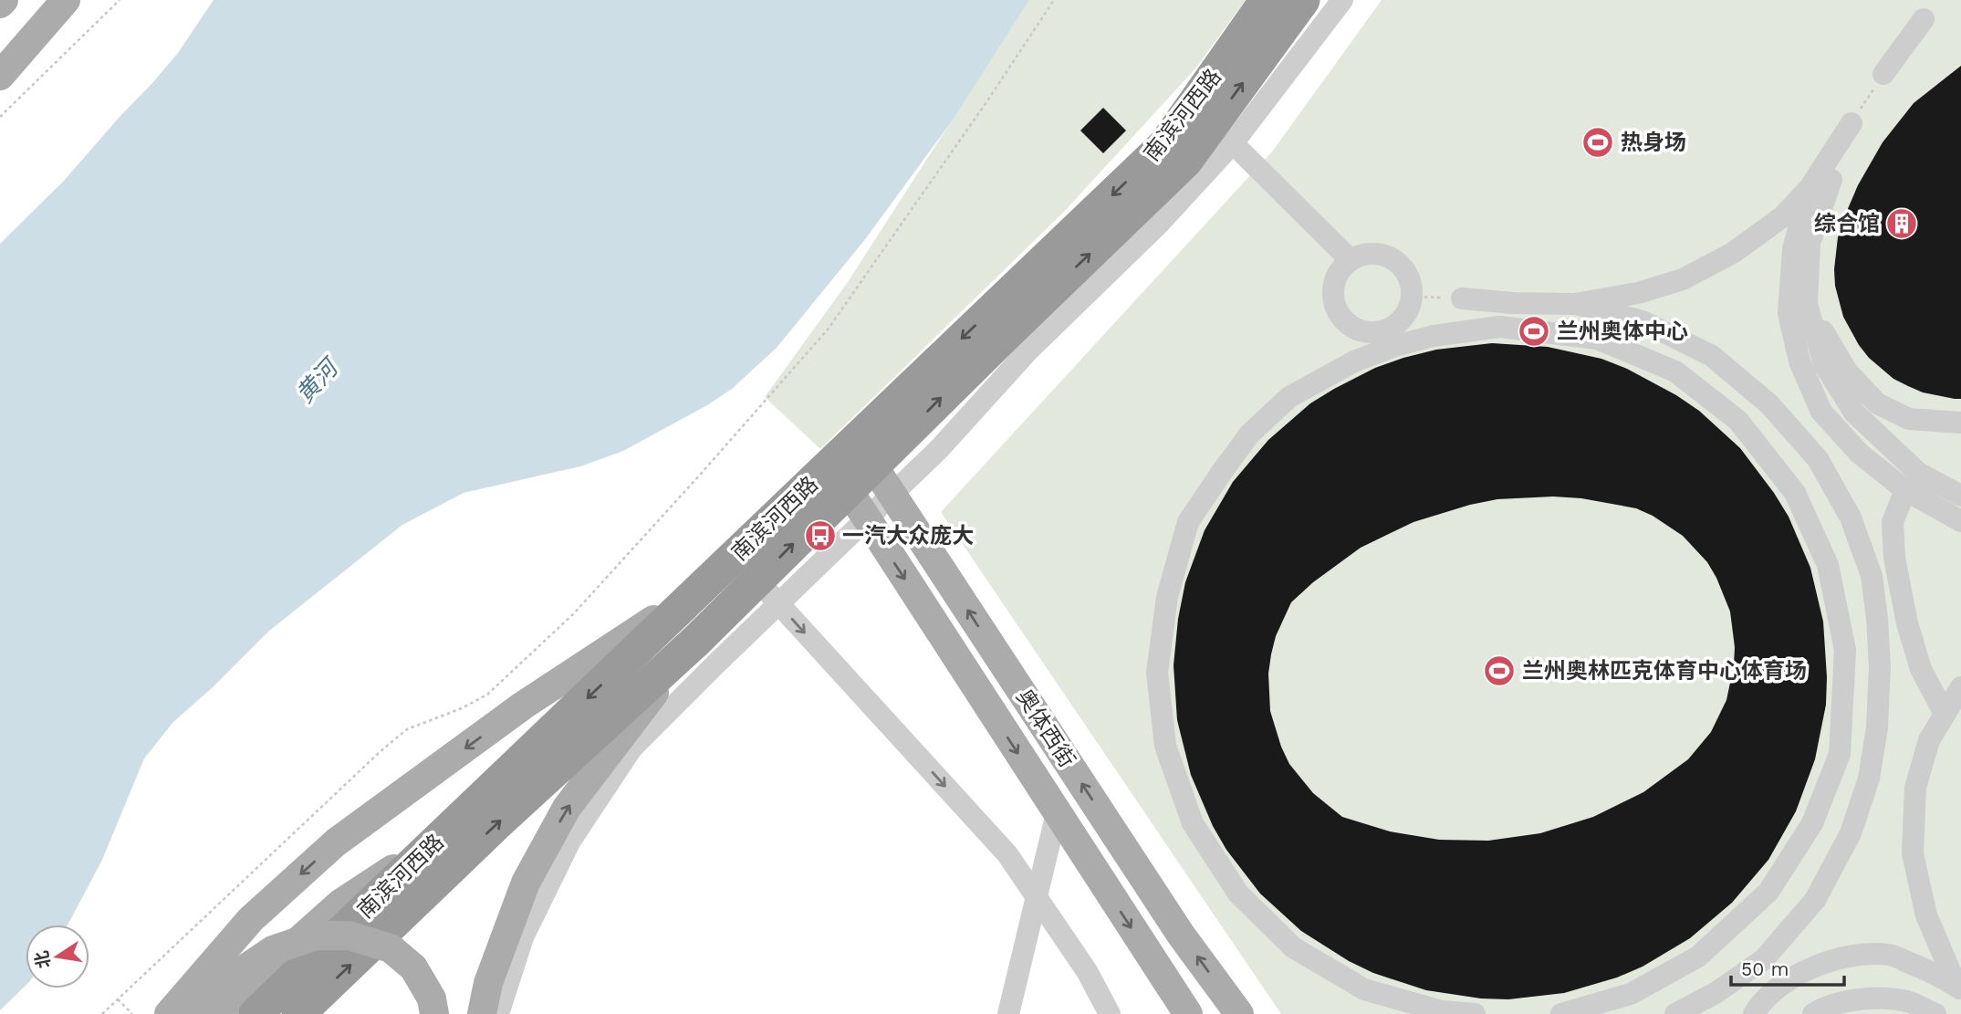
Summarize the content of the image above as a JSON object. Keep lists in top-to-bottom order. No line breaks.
{"streets":{"highway":["南滨河西路"],"main road":["奥体西街"]},"crossings":[["南滨河西路","奥体西街"]],"water":["黄河"],"places":{"sports":["热身场","兰州奥体中心","兰州奥林匹克体育中心体育场"],"building":["综合馆"],"bus stop":["一汽大众庞大"]},"scale_bar":"50 m","north":"left"}
